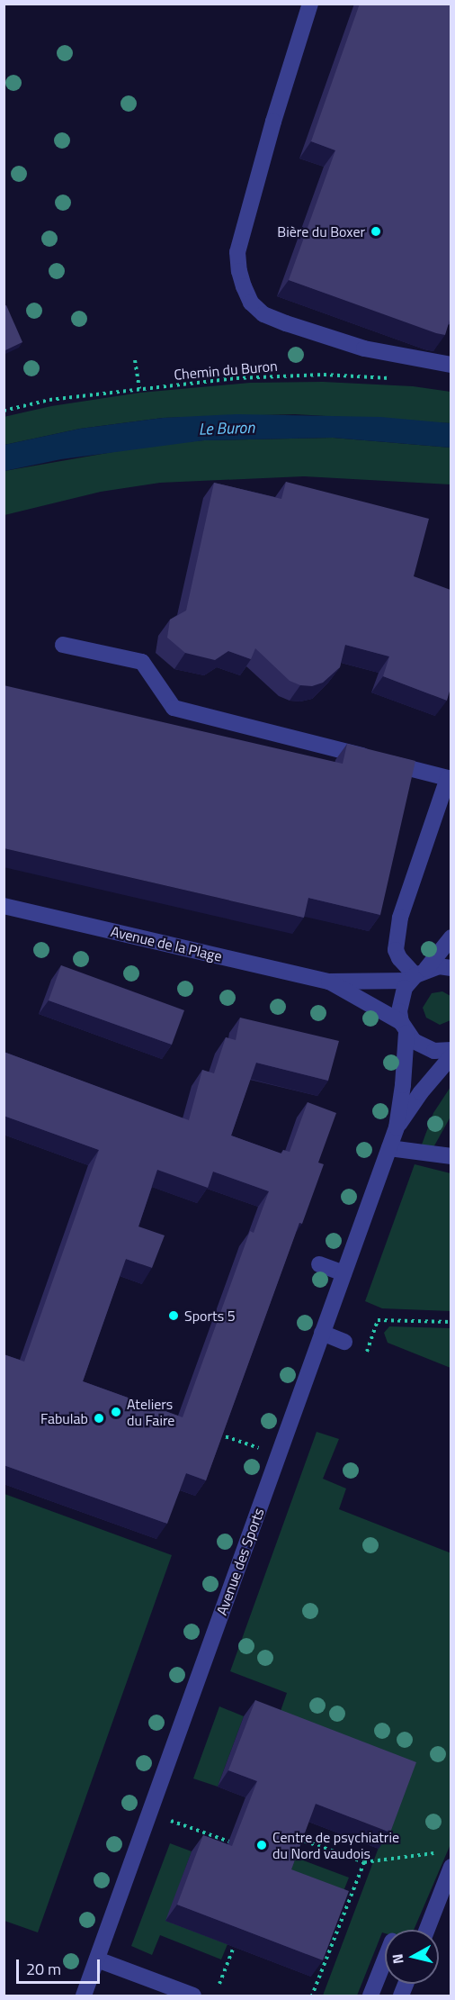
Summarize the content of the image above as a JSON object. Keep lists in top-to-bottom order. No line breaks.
{"streets":{"street":["Avenue de la Plage","Avenue des Sports"],"path":["Chemin du Buron"]},"crossings":[["Avenue de la Plage","Avenue des Sports"]],"water":["Le Buron"],"places":["Bière du Boxer","Sports 5","Ateliers du Faire","Fabulab","Centre de psychiatrie du Nord vaudois"],"scale_bar":"20 m","north":"left"}
